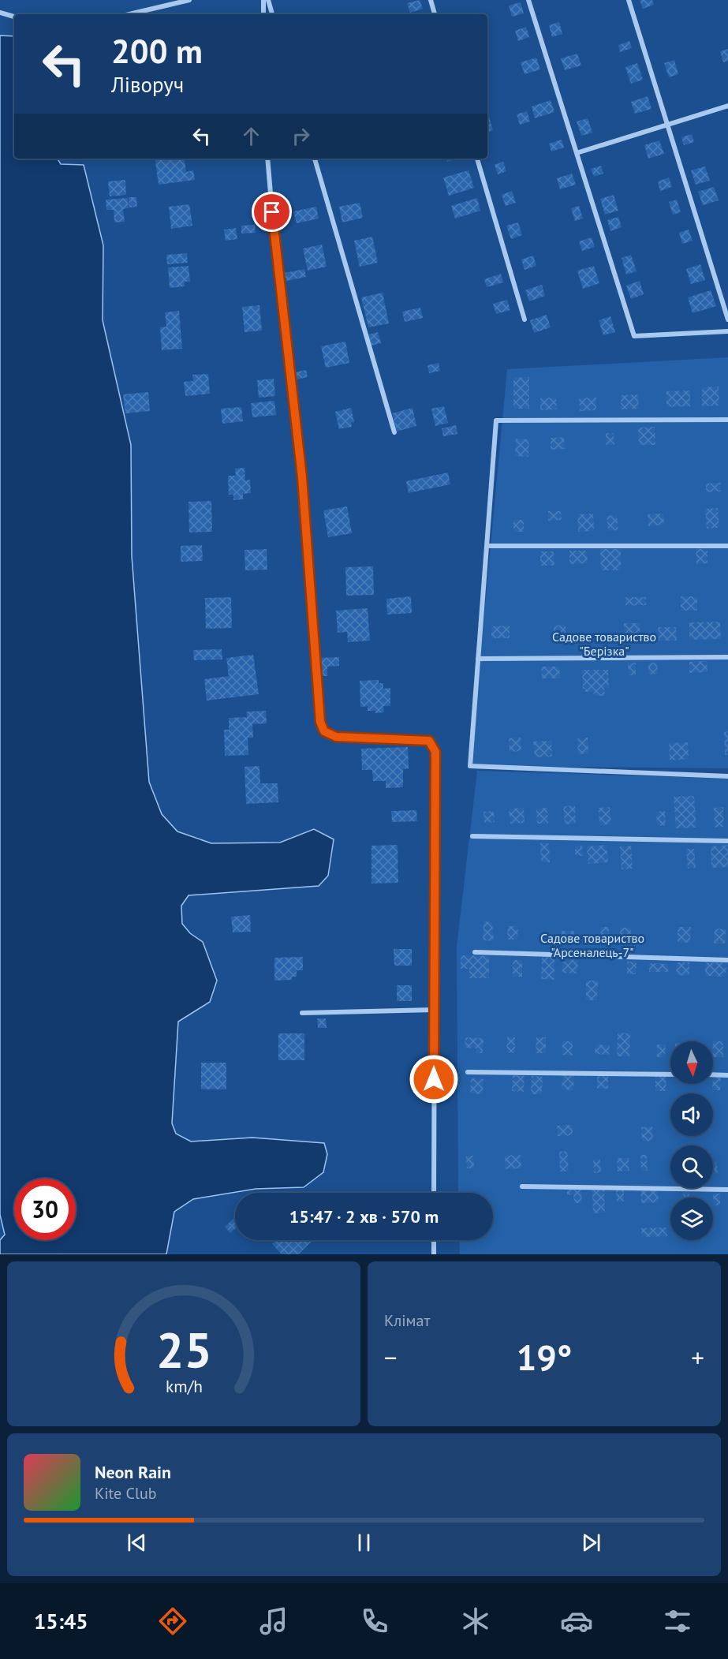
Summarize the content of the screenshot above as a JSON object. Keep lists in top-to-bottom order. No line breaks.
{"parks":["Садове товариство \"Берізка\"","Садове товариство \"Арсеналець-7\""],"north":"bottom","page":{"turn":["200 m","Ліворуч"],"limit":"30","trip":"15:47 · 2 хв · 570 m","tile":"Клімат","heat":["−","19°","+"],"song":["Neon Rain","Kite Club"],"tabs":"15:45","gauge":["25","km/h"]}}
